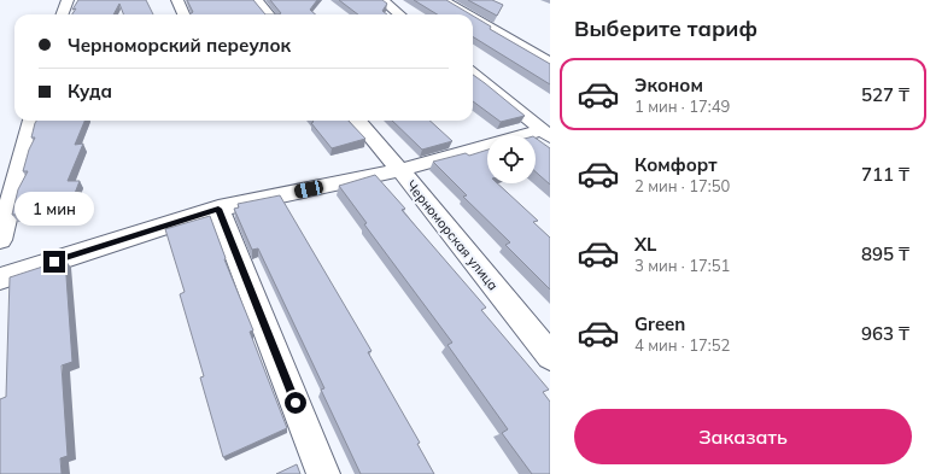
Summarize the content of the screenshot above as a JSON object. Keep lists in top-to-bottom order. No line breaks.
{"streets":{"street":["Черноморская улица"]},"page":{"heading":"Выберите тариф","banner":["Черноморский переулок","Куда"],"list":[{"name":"Эконом","note":"1 мин · 17:49","value":"527 ₸"},{"name":"Комфорт","note":"2 мин · 17:50","value":"711 ₸"},{"name":"XL","note":"3 мин · 17:51","value":"895 ₸"},{"name":"Green","note":"4 мин · 17:52","value":"963 ₸"}],"bubble":"1 мин","buttons":"Заказать"}}
